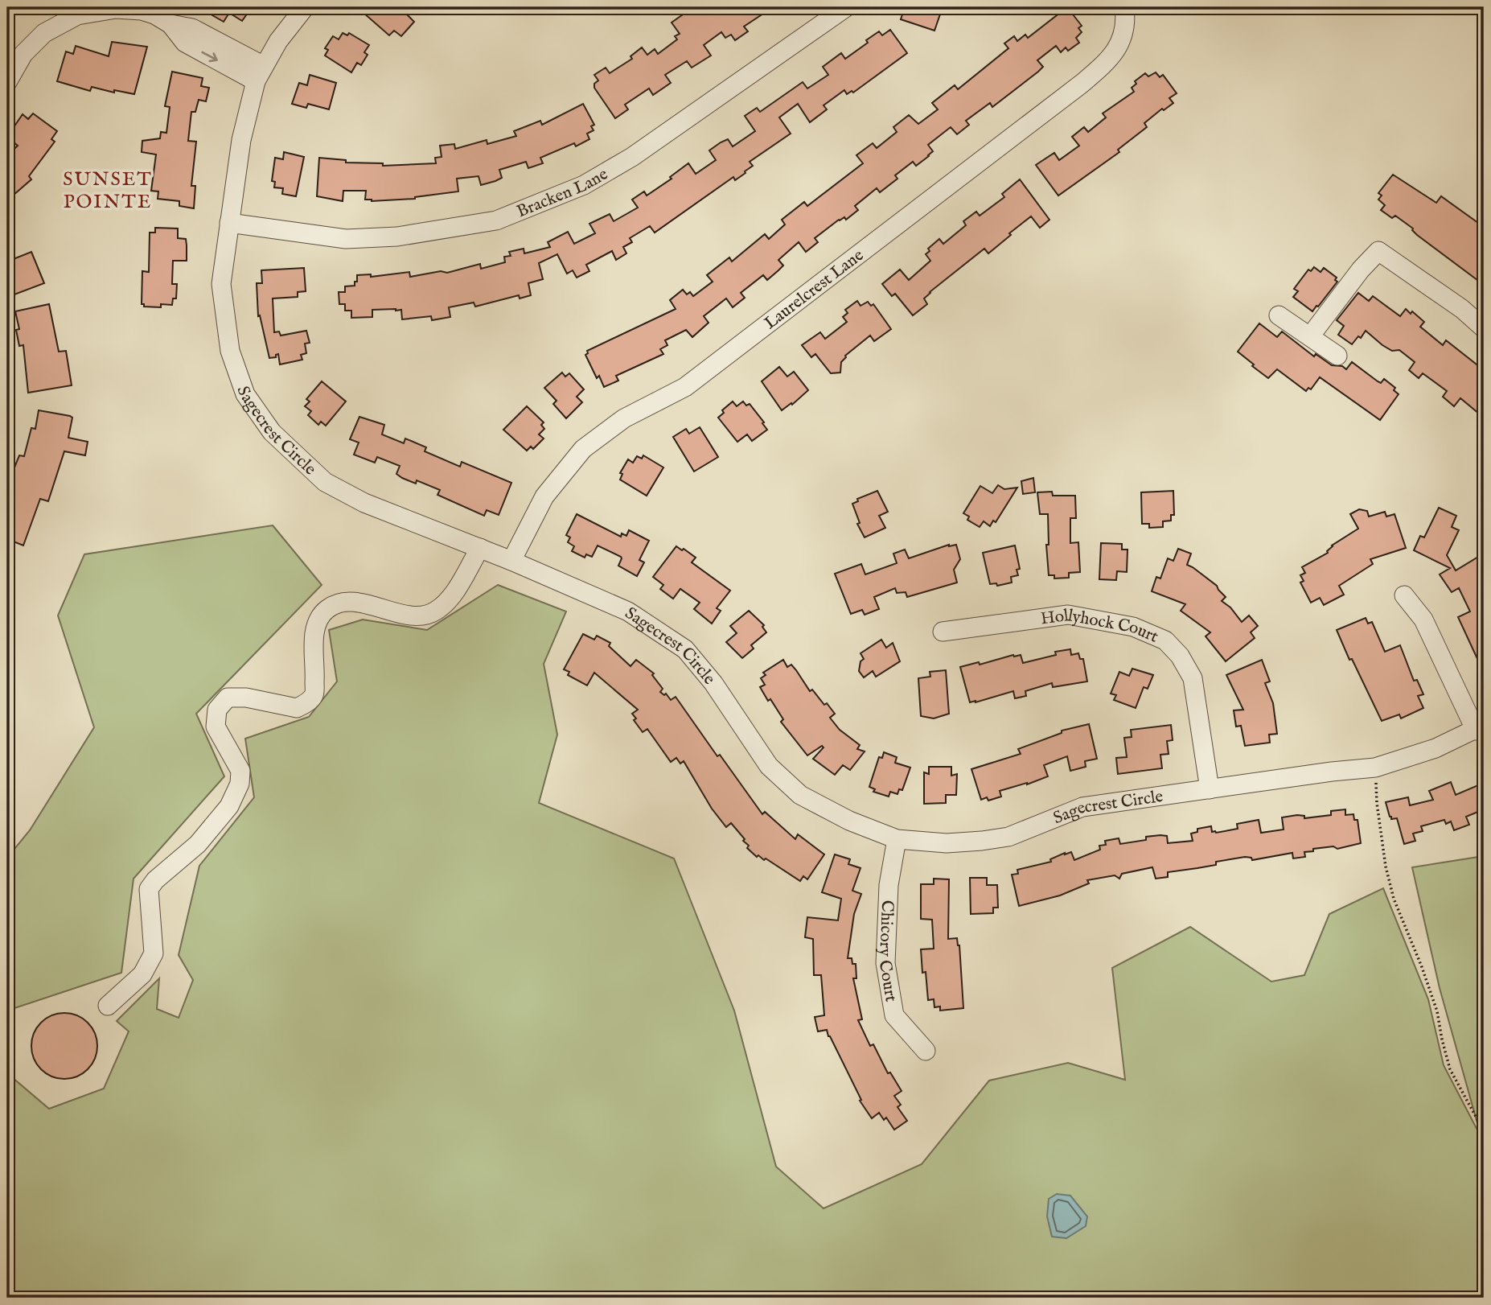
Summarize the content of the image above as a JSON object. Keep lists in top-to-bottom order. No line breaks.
{"streets":{"street":["Bracken Lane","Laurelcrest Lane","Sagecrest Circle","Hollyhock Court","Chicory Court"]},"crossings":[["Bracken Lane","Sagecrest Circle"],["Laurelcrest Lane","Sagecrest Circle"],["Sagecrest Circle","Hollyhock Court"],["Sagecrest Circle","Chicory Court"]],"districts":["SUNSET POINTE"]}
